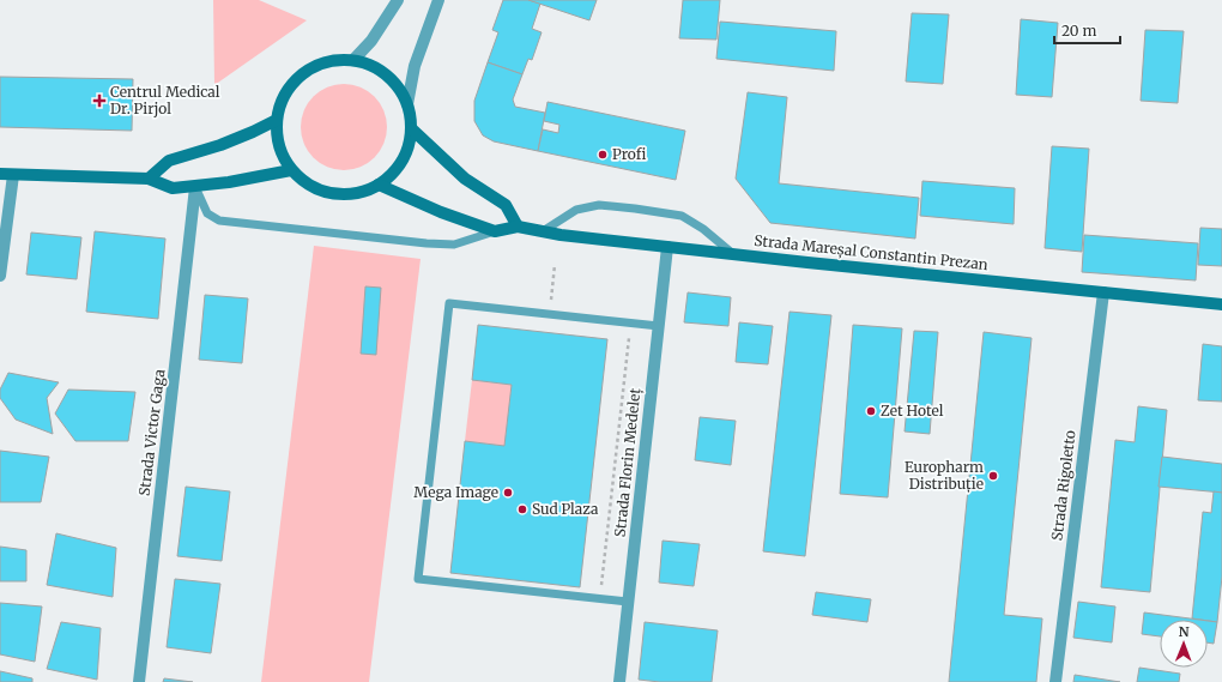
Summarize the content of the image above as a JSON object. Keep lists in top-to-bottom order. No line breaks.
{"streets":{"main road":["Strada Mareșal Constantin Prezan"],"street":["Strada Victor Gaga","Strada Florin Medeleț","Strada Rigoletto"]},"crossings":[["Strada Mareșal Constantin Prezan","Strada Florin Medeleț"],["Strada Mareșal Constantin Prezan","Strada Rigoletto"]],"places":{"health":["Centrul Medical Dr. Pirjol"],"other":["Profi","Zet Hotel","Europharm Distribuție","Mega Image","Sud Plaza"]},"scale_bar":"20 m","north":"top"}
